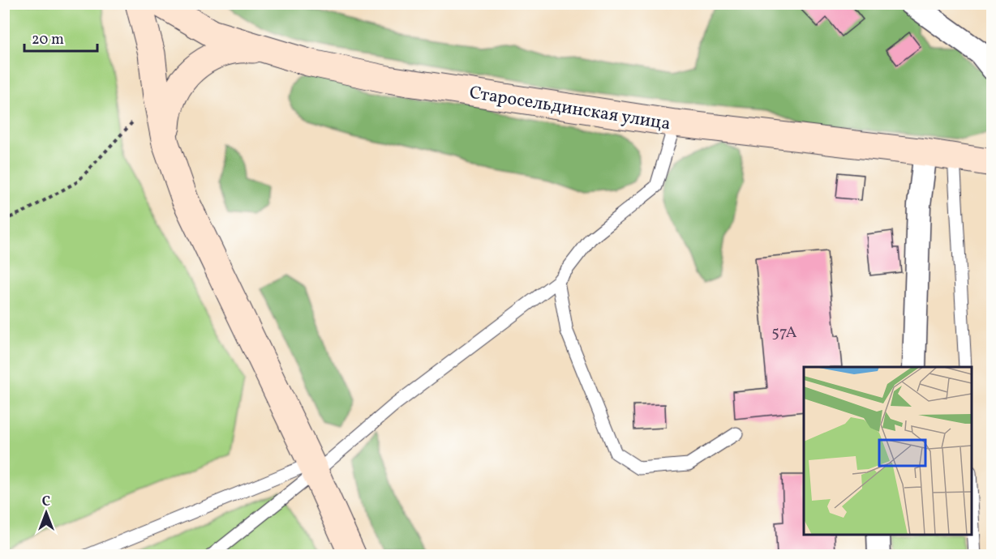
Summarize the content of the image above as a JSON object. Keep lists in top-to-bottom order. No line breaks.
{"streets":{"street":["Старосельдинская улица"]},"house_numbers":["57А"],"scale_bar":"20 m","north":"top"}
